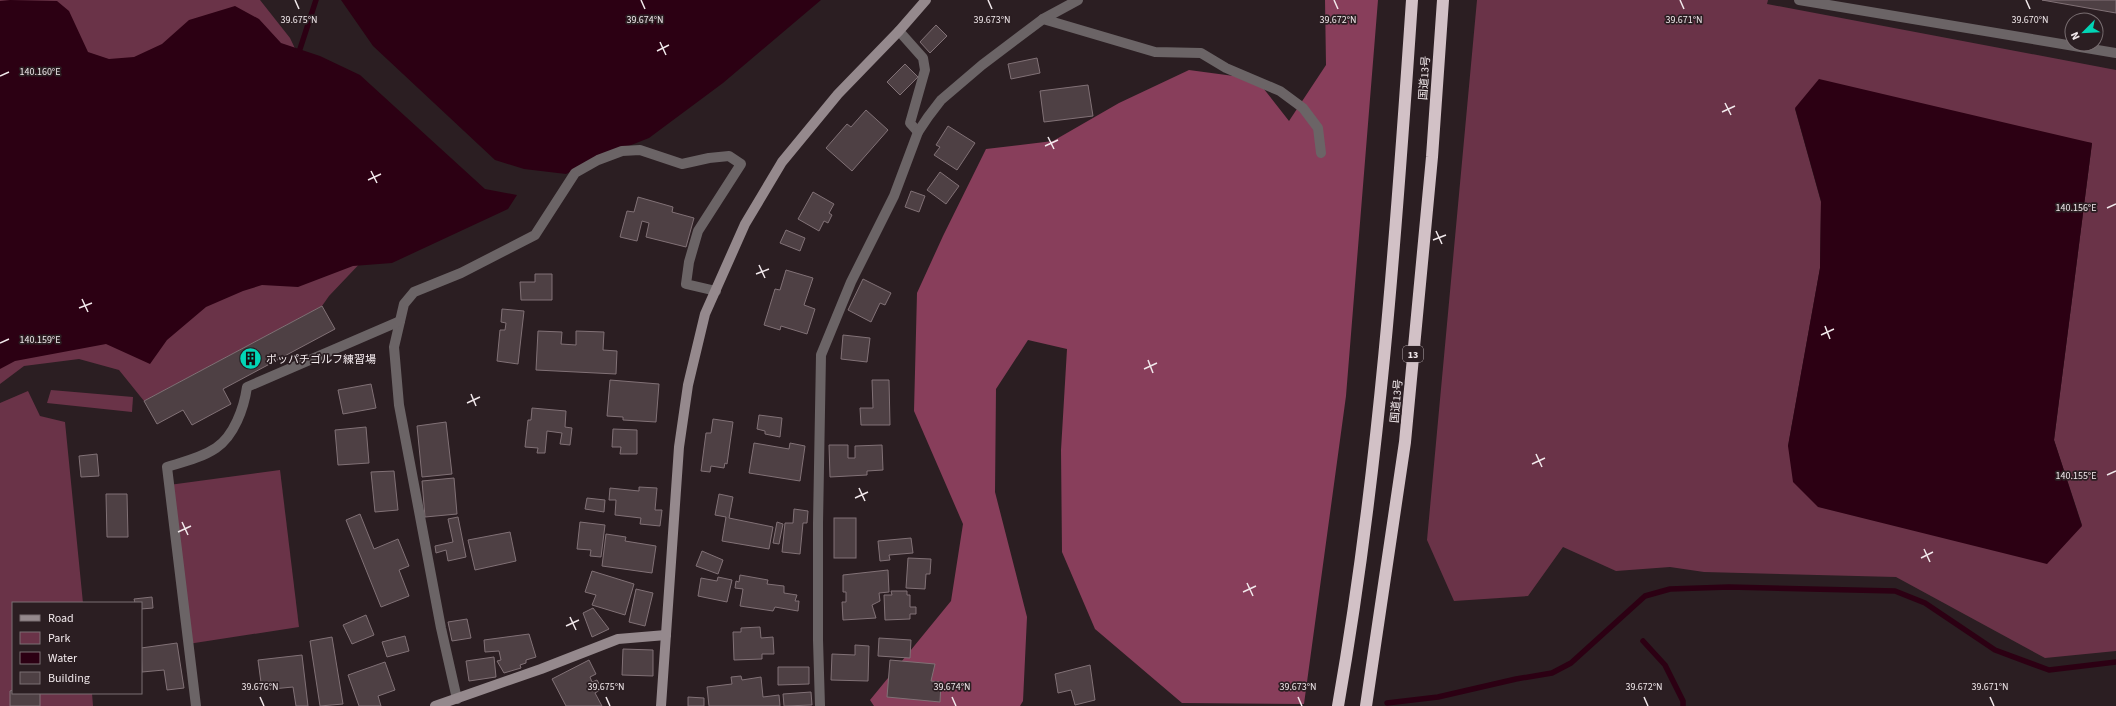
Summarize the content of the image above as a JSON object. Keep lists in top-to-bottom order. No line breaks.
{"streets":{"highway":["国道13号","13"]},"places":{"building":["ポッパチゴルフ練習場"]},"legend":["Road","Park","Water","Building"],"north":"bottom left","coordinates":["39.675°N","39.674°N","39.673°N","39.672°N","39.671°N","39.670°N","140.160°E","140.156°E","140.159°E","140.155°E","39.676°N"]}
